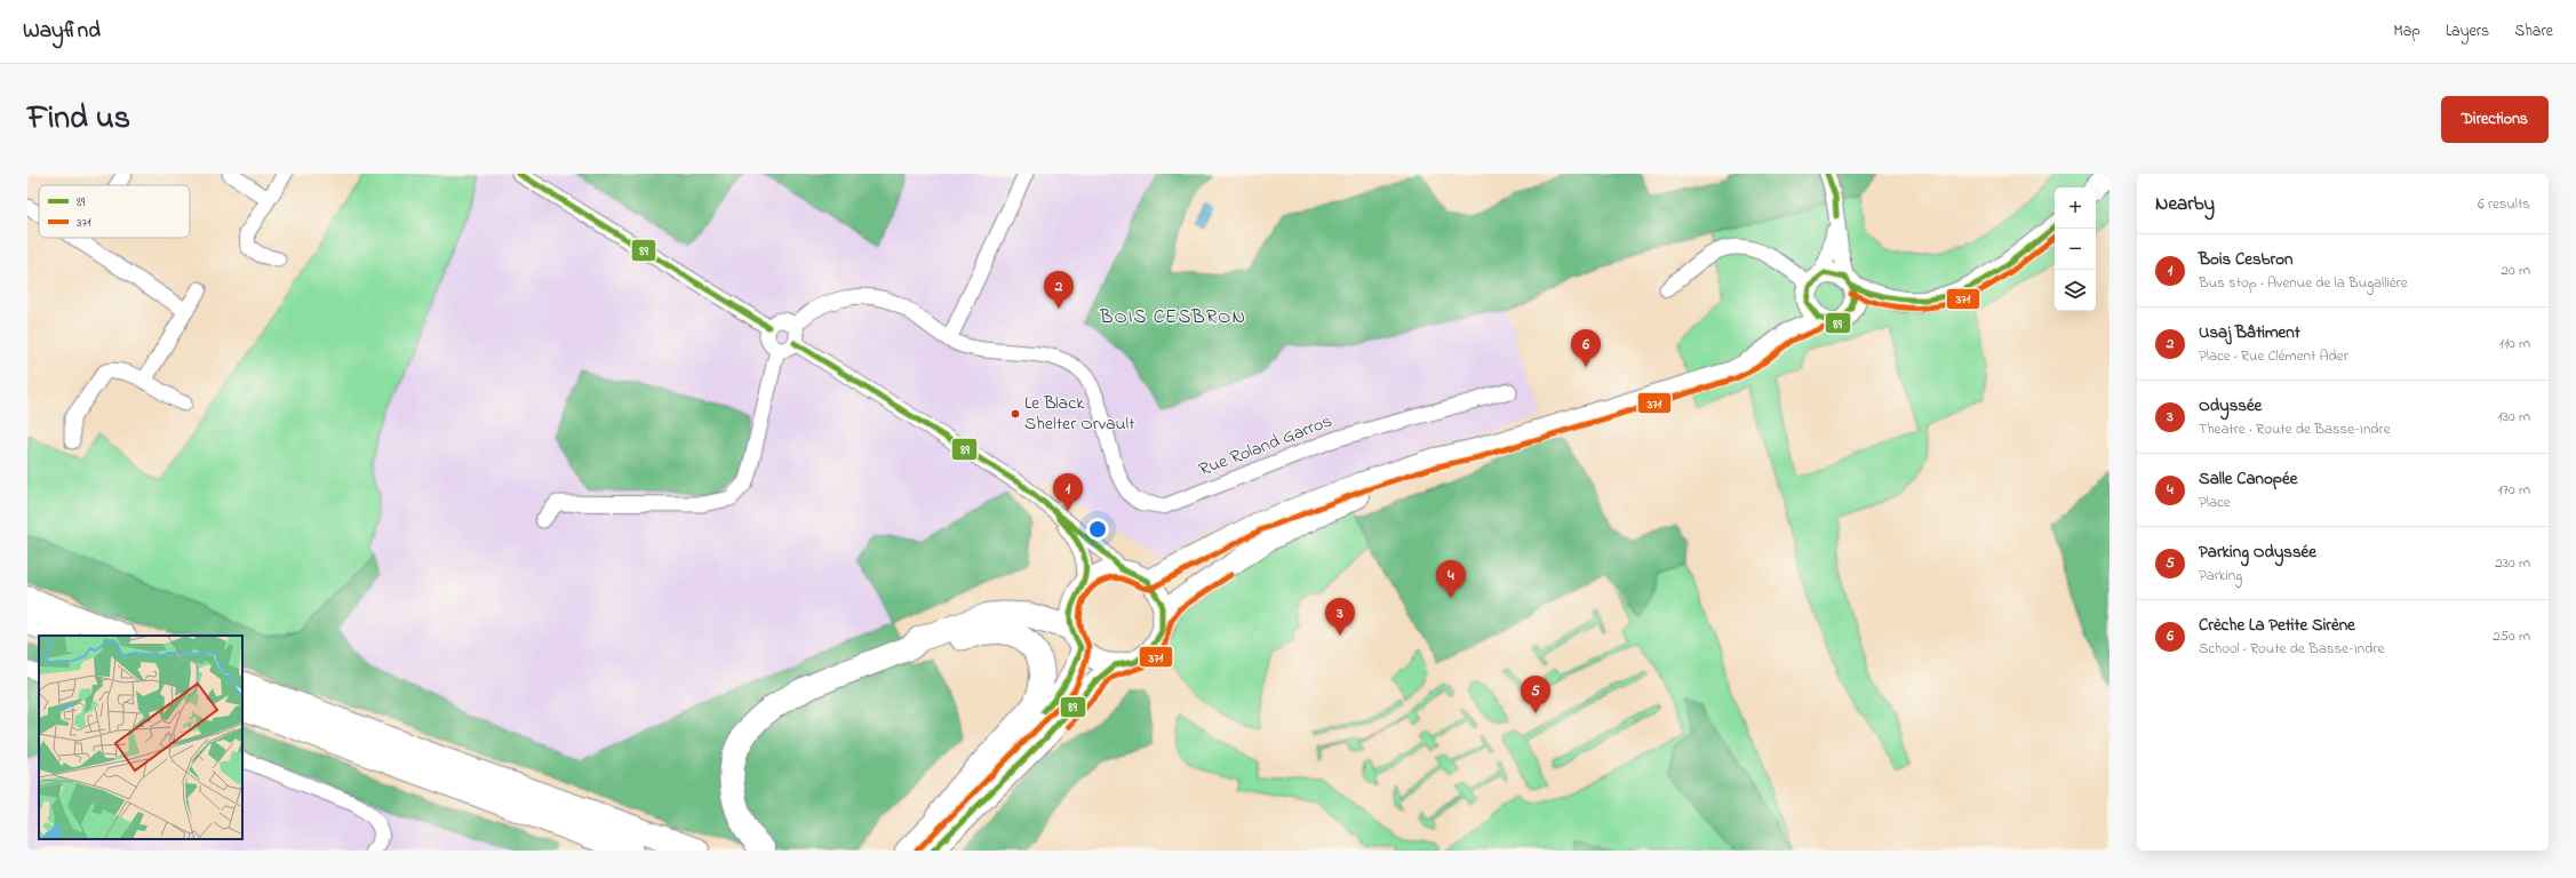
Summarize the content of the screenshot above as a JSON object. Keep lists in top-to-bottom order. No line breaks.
{"streets":{"street":["Rue Roland Garros"]},"districts":["BOIS CESBRON"],"places":["Le Black Shelter Orvault"],"lines":["transit line 89","transit line 371"],"legend":["89","371"],"page":{"header":"Wayfind","nav":["Map","Layers","Share"],"title":"Find us","buttons":"Directions","heading":["Nearby","6 results"],"map_buttons":["+","−"],"list":[{"mark":"1","name":"Bois Cesbron","note":"Bus stop · Avenue de la Bugallière","value":"20 m"},{"mark":"2","name":"Usaj Bâtiment","note":"Place · Rue Clément Ader","value":"110 m"},{"mark":"3","name":"Odyssée","note":"Theatre · Route de Basse-Indre","value":"130 m"},{"mark":"4","name":"Salle Canopée","note":"Place","value":"170 m"},{"mark":"5","name":"Parking Odyssée","note":"Parking","value":"230 m"},{"mark":"6","name":"Crèche La Petite Sirène","note":"School · Route de Basse-Indre","value":"250 m"}],"pins":["2","6","1","4","3","5"]}}
